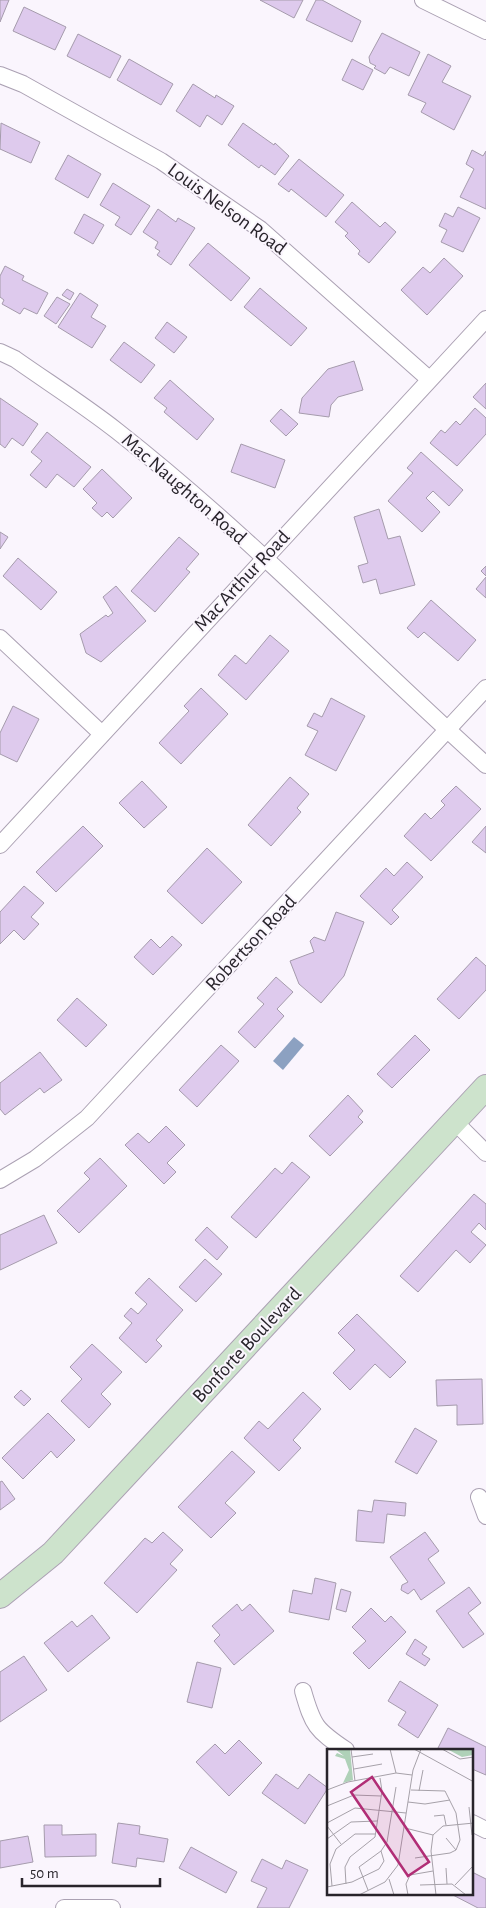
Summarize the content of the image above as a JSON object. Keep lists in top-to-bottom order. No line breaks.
{"streets":{"main road":["Bonforte Boulevard"],"street":["Louis Nelson Road","Mac Naughton Road","Mac Arthur Road","Robertson Road"]},"crossings":[["Louis Nelson Road","Mac Arthur Road"],["Mac Naughton Road","Mac Arthur Road"],["Mac Naughton Road","Robertson Road"]],"scale_bar":"50 m"}
